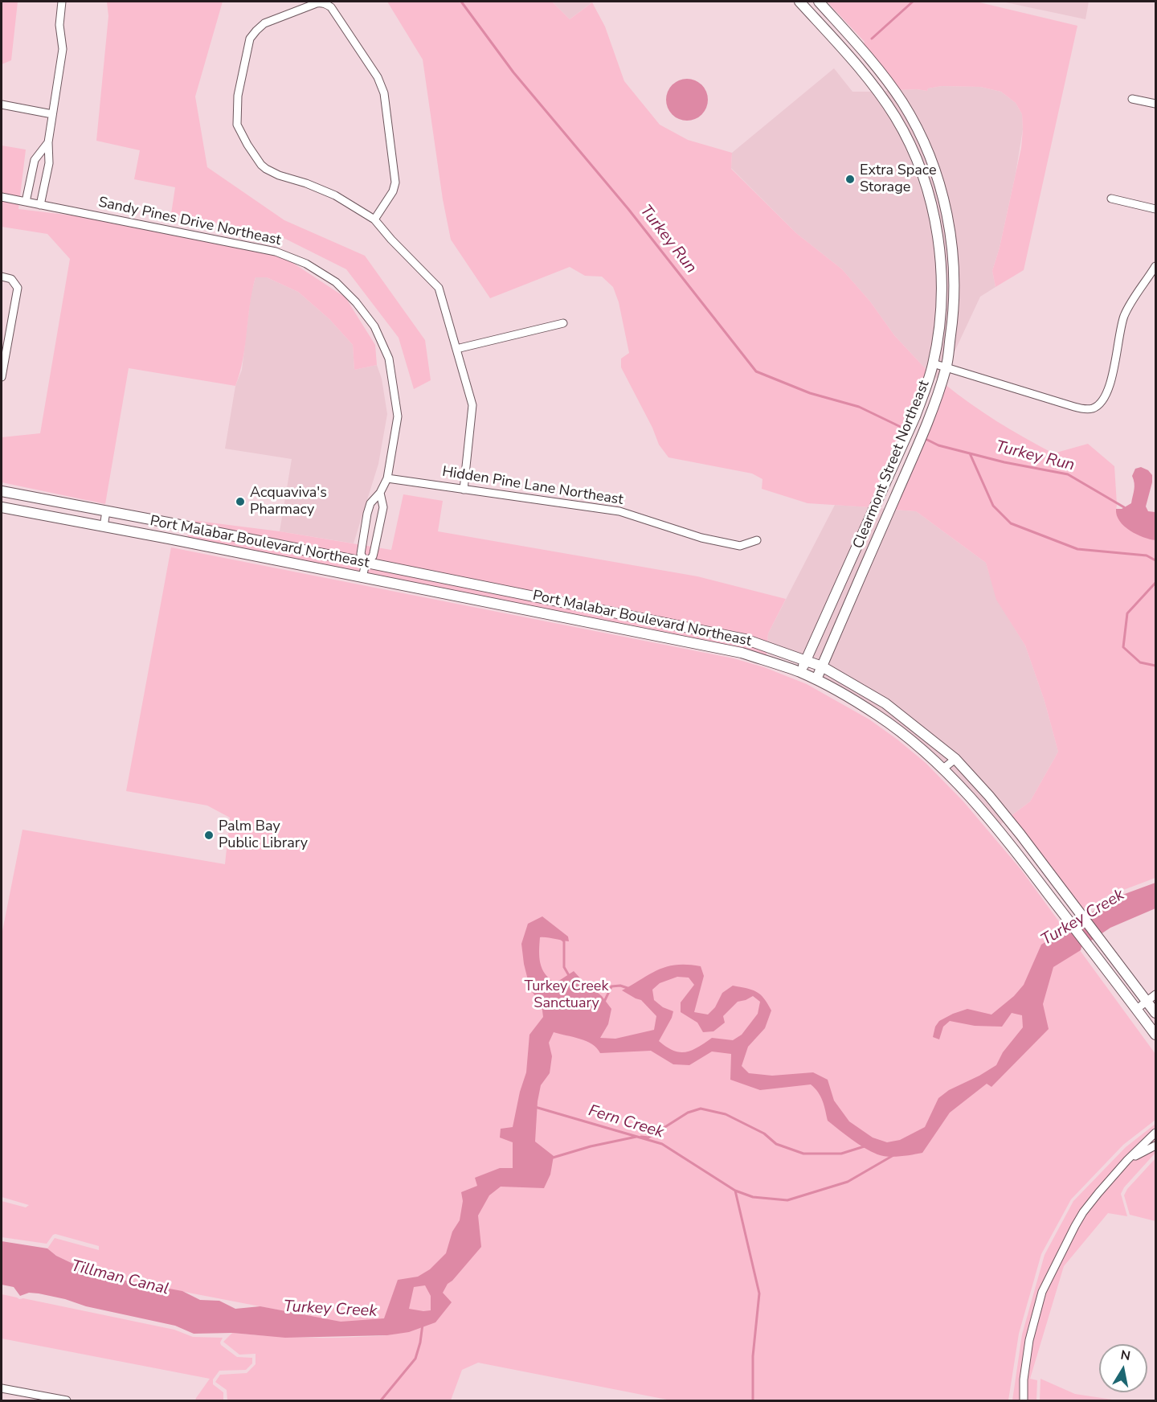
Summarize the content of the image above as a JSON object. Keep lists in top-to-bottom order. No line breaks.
{"streets":{"street":["Sandy Pines Drive Northeast","Clearmont Street Northeast","Hidden Pine Lane Northeast","Port Malabar Boulevard Northeast"]},"crossings":[["Sandy Pines Drive Northeast","Hidden Pine Lane Northeast"],["Sandy Pines Drive Northeast","Port Malabar Boulevard Northeast"],["Clearmont Street Northeast","Port Malabar Boulevard Northeast"]],"water":["Turkey Run","Turkey Creek","Fern Creek","Tillman Canal"],"parks":["Turkey Creek Sanctuary"],"places":["Extra Space Storage","Acquaviva's Pharmacy","Palm Bay Public Library"],"north":"top"}
